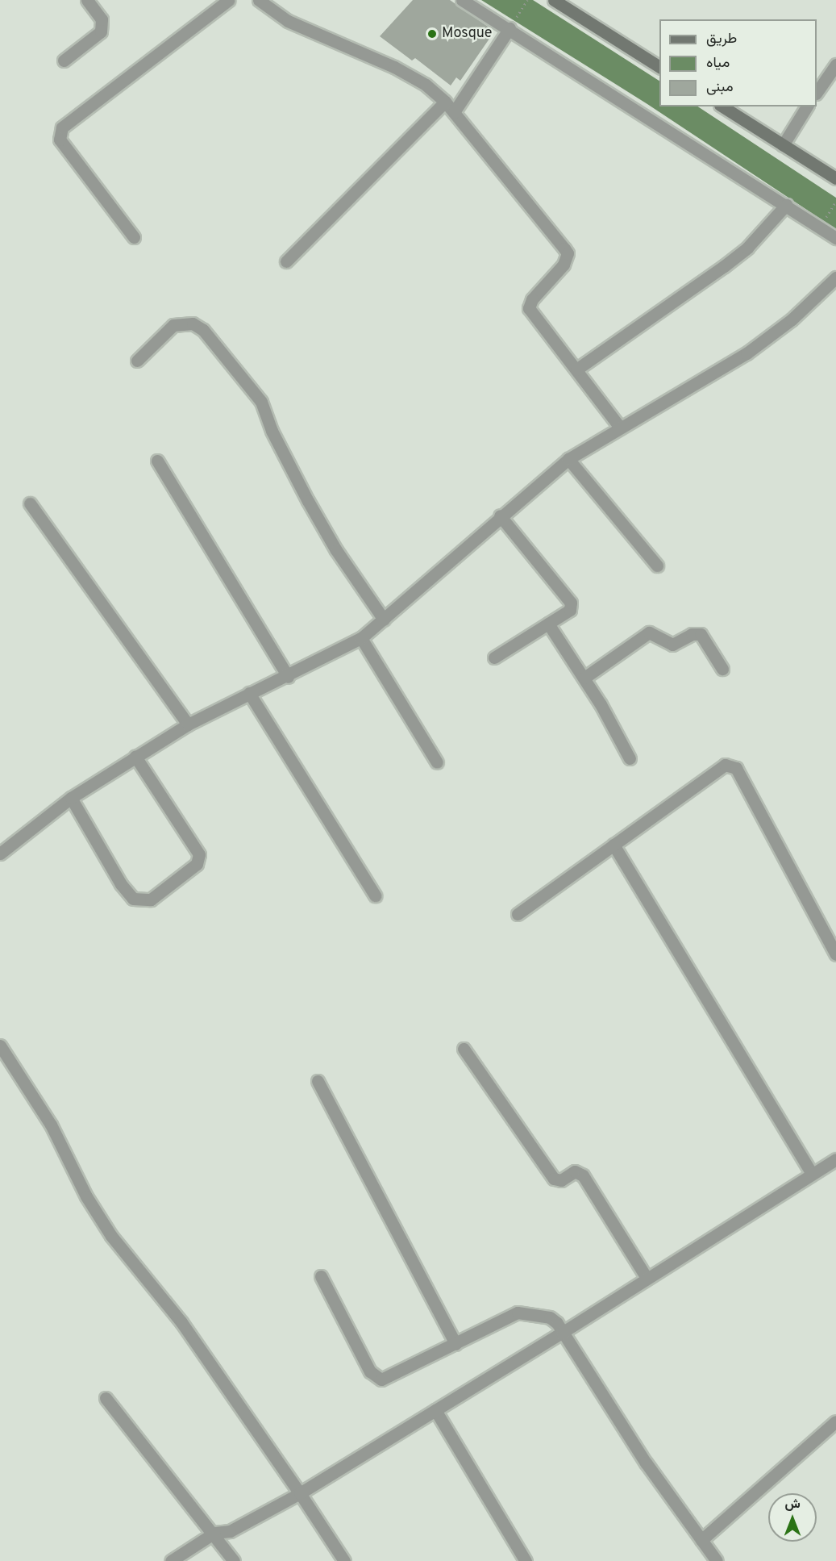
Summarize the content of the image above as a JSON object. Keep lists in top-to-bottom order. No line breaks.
{"places":["Mosque"],"legend":["طريق","مياه","مبنى"],"north":"top"}
